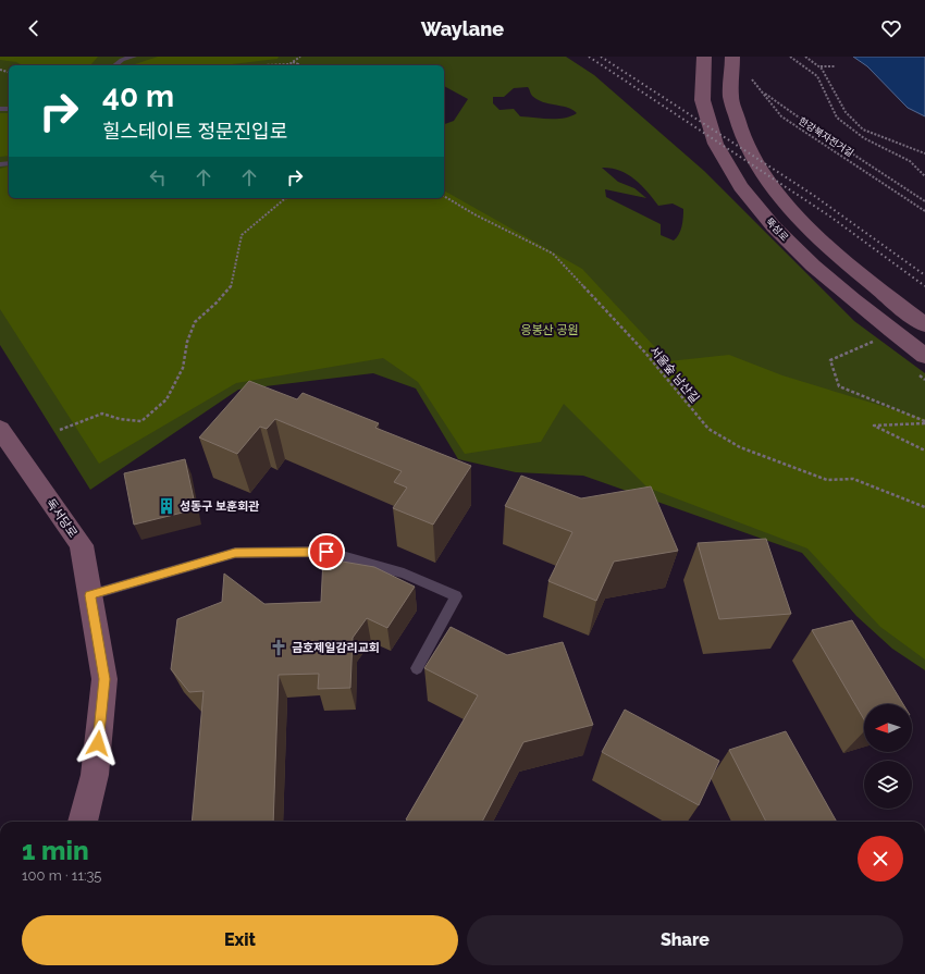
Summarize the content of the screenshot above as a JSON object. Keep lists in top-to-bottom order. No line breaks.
{"streets":{"main road":["뚝섬로","독서당로"],"path":["한강북자전거길","서울숲 남산길"]},"parks":["응봉산 공원"],"places":{"building":["성동구 보훈회관"],"church":["금호제일감리교회"]},"north":"left","page":{"header":"Waylane","turn":["40 m","힐스테이트 정문진입로"],"heading":["1 min","100 m · 11:35"],"buttons":["Exit","Share"]}}
